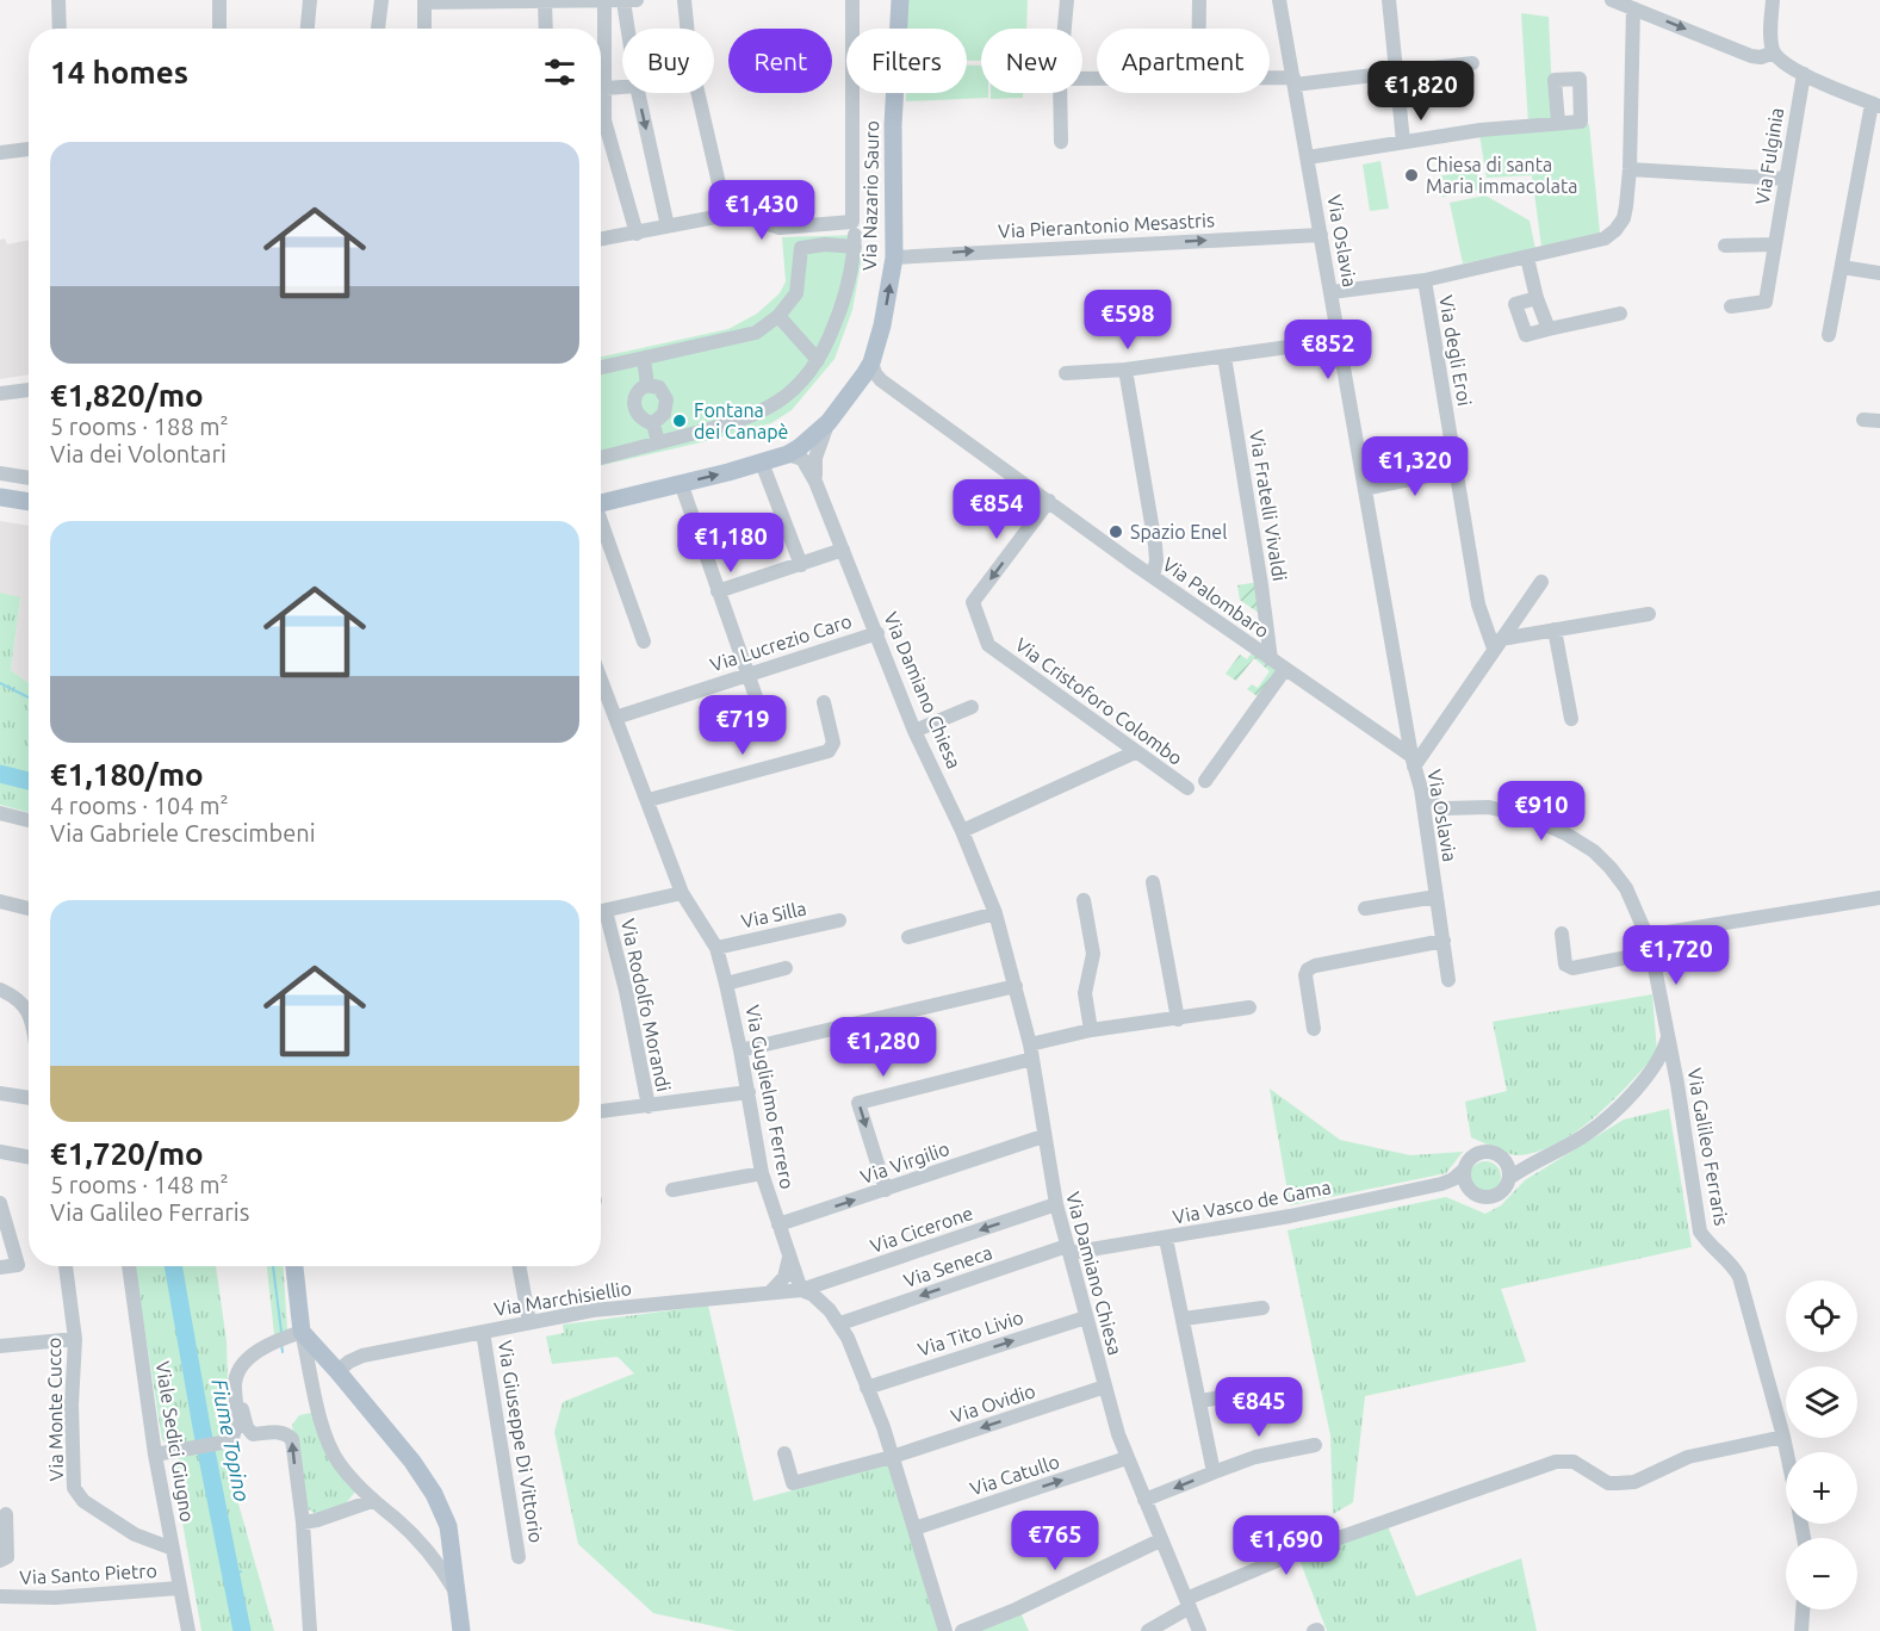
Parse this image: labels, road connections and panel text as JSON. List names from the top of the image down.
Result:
{
  "streets": {
    "main road": ["Via Nazario Sauro"],
    "street": [
      "Via Fulginia",
      "Via Pierantonio Mesastris",
      "Via Oslavia",
      "Via degli Eroi",
      "Via Fratelli Vivaldi",
      "Via Palombaro",
      "Via Lucrezio Caro",
      "Via Damiano Chiesa",
      "Via Cristoforo Colombo",
      "Via Silla",
      "Via Rodolfo Morandi",
      "Via Guglielmo Ferrero",
      "Via Galileo Ferraris",
      "Via Virgilio",
      "Via Vasco de Gama",
      "Via Cicerone",
      "Via Seneca",
      "Via Marchisiellio",
      "Via Tito Livio",
      "Via Ovidio",
      "Via Monte Cucco",
      "Viale Sedici Giugno",
      "Via Giuseppe Di Vittorio",
      "Via Catullo",
      "Via Santo Pietro"
    ]
  },
  "crossings": [
    ["Via Nazario Sauro", "Via Pierantonio Mesastris"],
    ["Via Nazario Sauro", "Via Palombaro"],
    ["Via Nazario Sauro", "Via Damiano Chiesa"],
    ["Via Pierantonio Mesastris", "Via Oslavia"],
    ["Via Oslavia", "Via degli Eroi"],
    ["Via Oslavia", "Via Palombaro"],
    ["Via Fratelli Vivaldi", "Via Palombaro"],
    ["Via Palombaro", "Via Cristoforo Colombo"],
    ["Via Lucrezio Caro", "Via Damiano Chiesa"],
    ["Via Lucrezio Caro", "Via Guglielmo Ferrero"],
    ["Via Damiano Chiesa", "Via Virgilio"],
    ["Via Damiano Chiesa", "Via Vasco de Gama"],
    ["Via Damiano Chiesa", "Via Cicerone"],
    ["Via Damiano Chiesa", "Via Seneca"],
    ["Via Damiano Chiesa", "Via Tito Livio"],
    ["Via Damiano Chiesa", "Via Ovidio"],
    ["Via Damiano Chiesa", "Via Catullo"],
    ["Via Silla", "Via Guglielmo Ferrero"],
    ["Via Guglielmo Ferrero", "Via Virgilio"],
    ["Via Guglielmo Ferrero", "Via Cicerone"],
    ["Via Guglielmo Ferrero", "Via Marchisiellio"],
    ["Via Galileo Ferraris", "Via Vasco de Gama"],
    ["Via Vasco de Gama", "Via Seneca"],
    ["Via Cicerone", "Via Marchisiellio"],
    ["Via Marchisiellio", "Via Giuseppe Di Vittorio"],
    ["Via Monte Cucco", "Viale Sedici Giugno"],
    ["Viale Sedici Giugno", "Via Santo Pietro"]
  ],
  "one_way": [
    "Via Virgilio",
    "Via Cicerone",
    "Via Seneca",
    "Via Tito Livio",
    "Via Ovidio"
  ],
  "water": ["Fiume Topino"],
  "places": ["Chiesa di santa Maria immacolata", "Fontana dei Canapè", "Spazio Enel"],
  "page": {
    "chip": [
      "Buy",
      "Rent",
      "Filters",
      "New",
      "Apartment"
    ],
    "heading": "14 homes",
    "price": [
      "€1,820",
      "€1,430",
      "€598",
      "€852",
      "€1,320",
      "€854",
      "€1,180",
      "€719",
      "€910",
      "€1,720",
      "€1,280",
      "€845",
      "€765",
      "€1,690"
    ],
    "list": [
      {
        "name": "€1,820/mo",
        "note": "5 rooms · 188 m² · Via dei Volontari"
      },
      {
        "name": "€1,180/mo",
        "note": "4 rooms · 104 m² · Via Gabriele Crescimbeni"
      },
      {
        "name": "€1,720/mo",
        "note": "5 rooms · 148 m² · Via Galileo Ferraris"
      }
    ],
    "map_buttons": ["+", "−"]
  }
}
